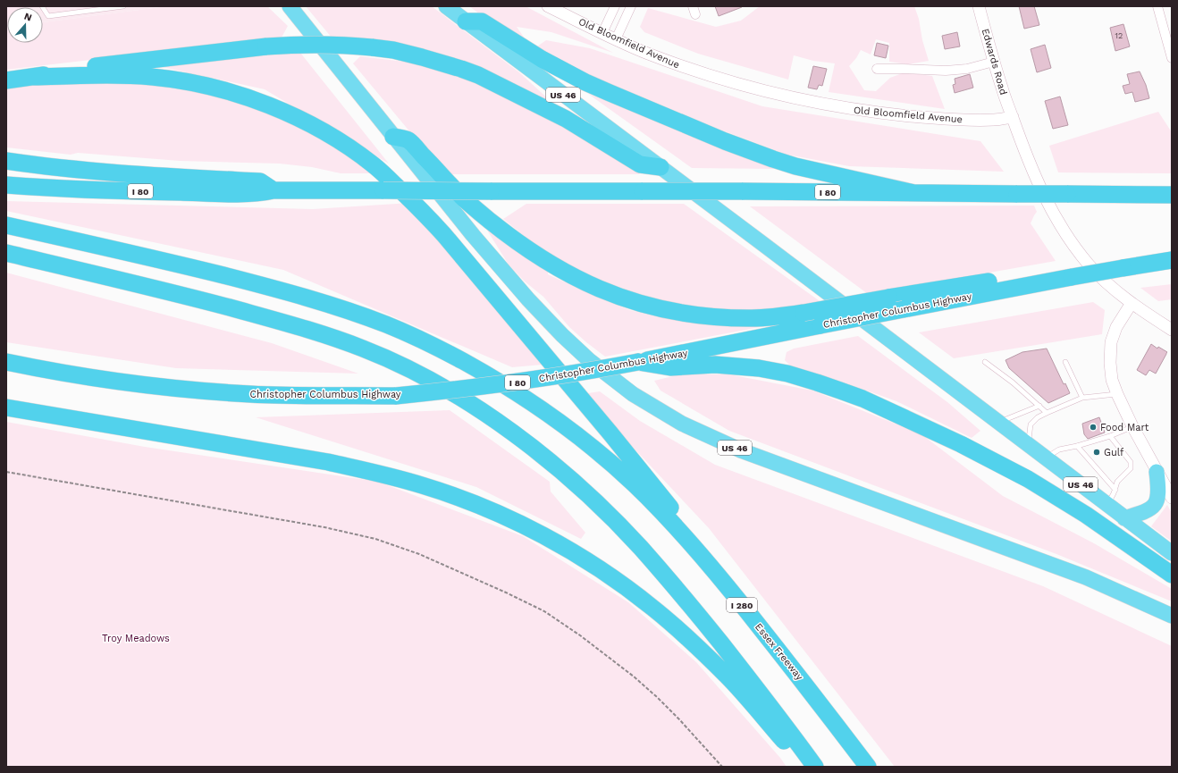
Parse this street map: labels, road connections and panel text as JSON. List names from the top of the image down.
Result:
{
  "streets": {
    "highway": [
      "US 46",
      "I 80",
      "Christopher Columbus Highway",
      "I 280",
      "Essex Freeway"
    ],
    "street": ["Old Bloomfield Avenue", "Edwards Road"]
  },
  "crossings": [
    ["Old Bloomfield Avenue", "Edwards Road"]
  ],
  "parks": ["Troy Meadows"],
  "places": ["Food Mart", "Gulf"],
  "house_numbers": ["12"],
  "north": "top"
}
